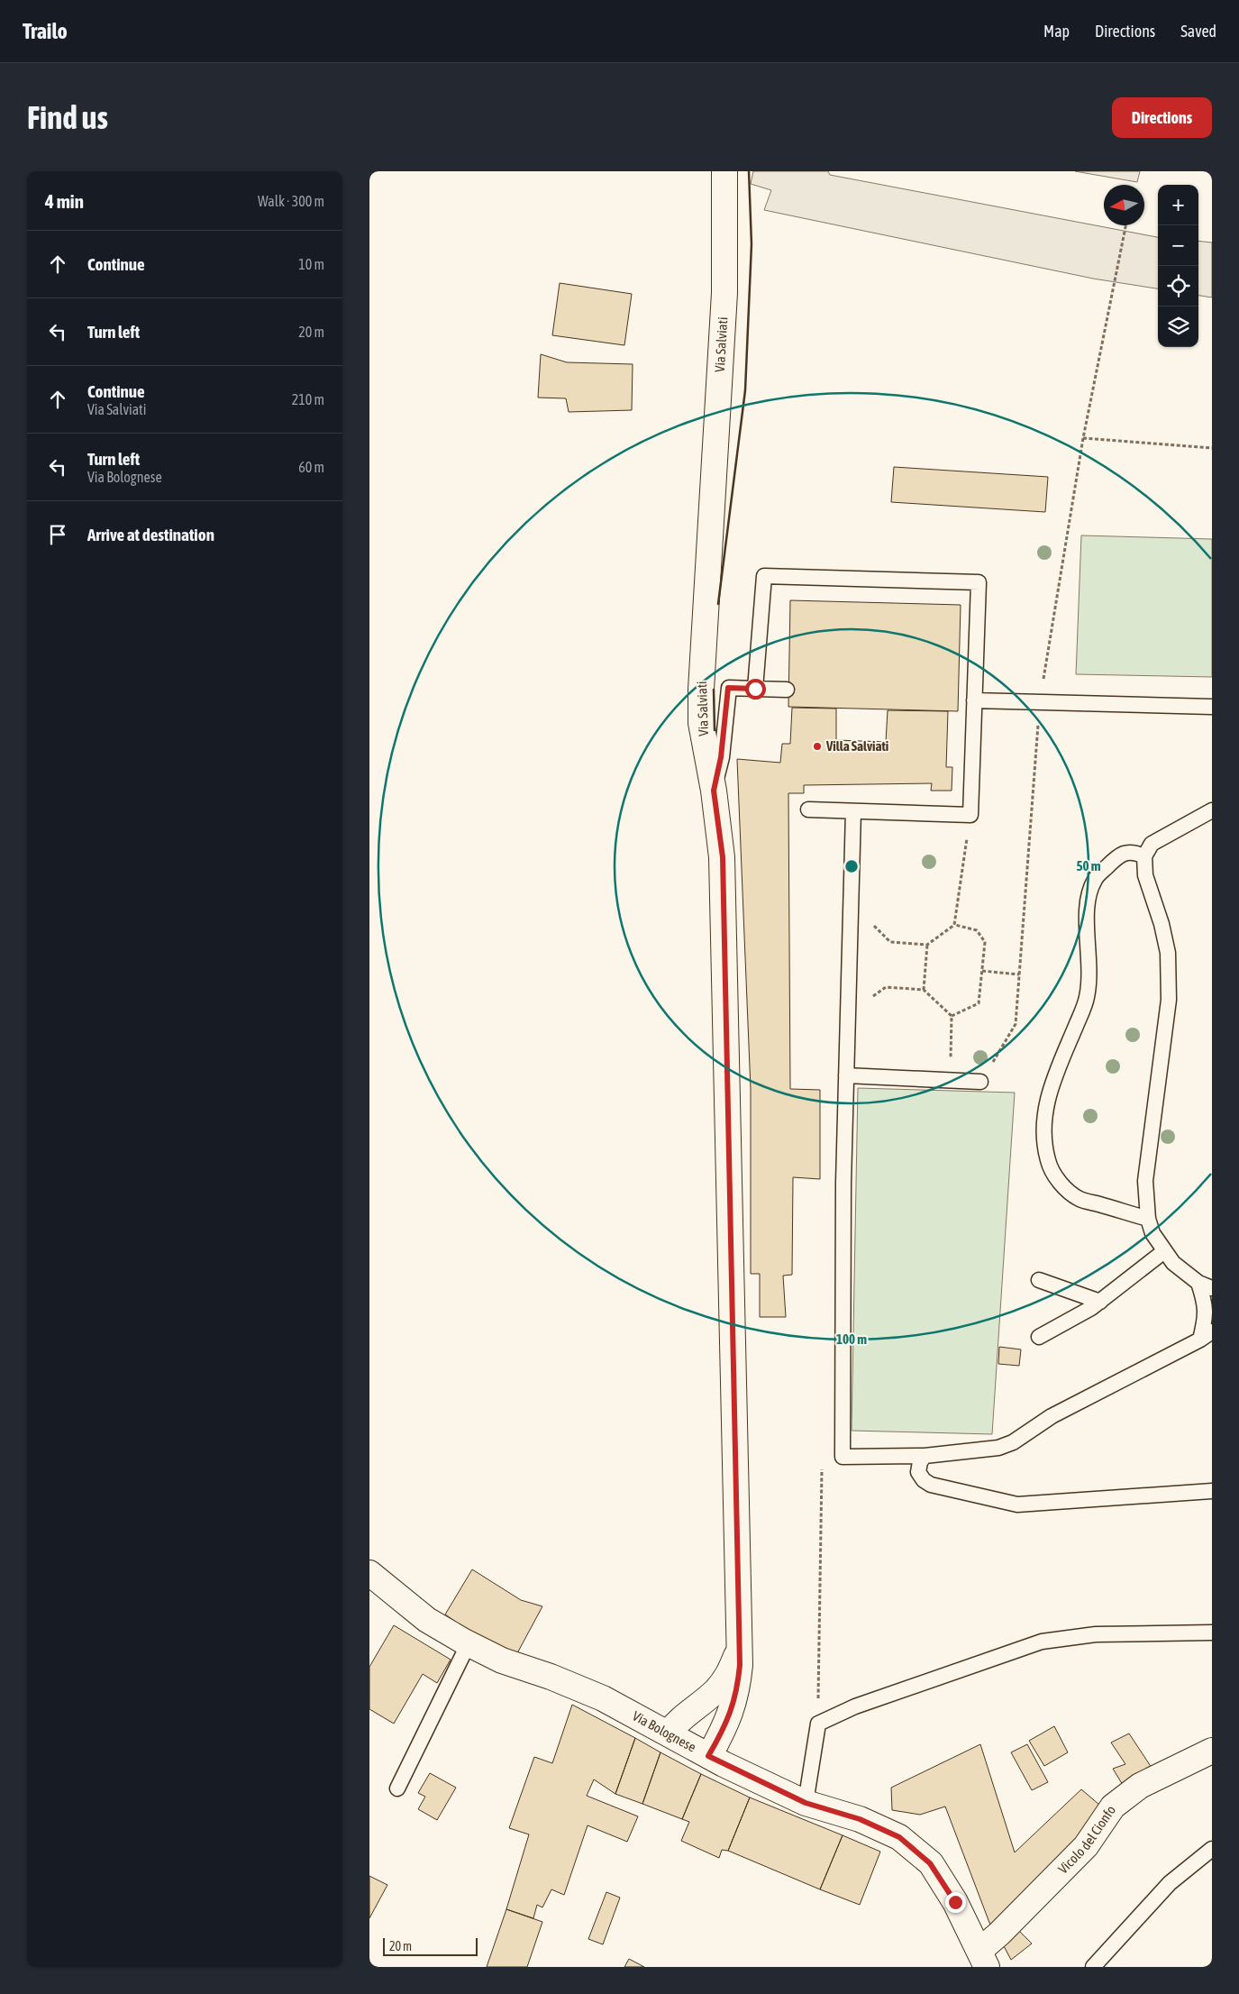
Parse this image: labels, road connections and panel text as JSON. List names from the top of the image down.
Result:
{
  "streets": {
    "main road": ["Via Salviati", "Via Bolognese", "Vicolo del Cionfo"]
  },
  "crossings": [
    ["Via Salviati", "Via Bolognese"],
    ["Via Bolognese", "Vicolo del Cionfo"]
  ],
  "places": ["Villa Salviati"],
  "scale_bar": "20 m",
  "north": "left",
  "page": {
    "header": "Trailo",
    "nav": ["Map", "Directions", "Saved"],
    "buttons": "Directions",
    "title": "Find us",
    "heading": ["4 min", "Walk · 300 m"],
    "map_buttons": ["+", "−"],
    "list": [
      ["Continue", "10 m"],
      ["Turn left", "20 m"],
      ["Continue", "Via Salviati", "210 m"],
      ["Turn left", "Via Bolognese", "60 m"],
      "Arrive at destination"
    ],
    "scale": "20 m"
  },
  "rings": ["50 m", "100 m"]
}
